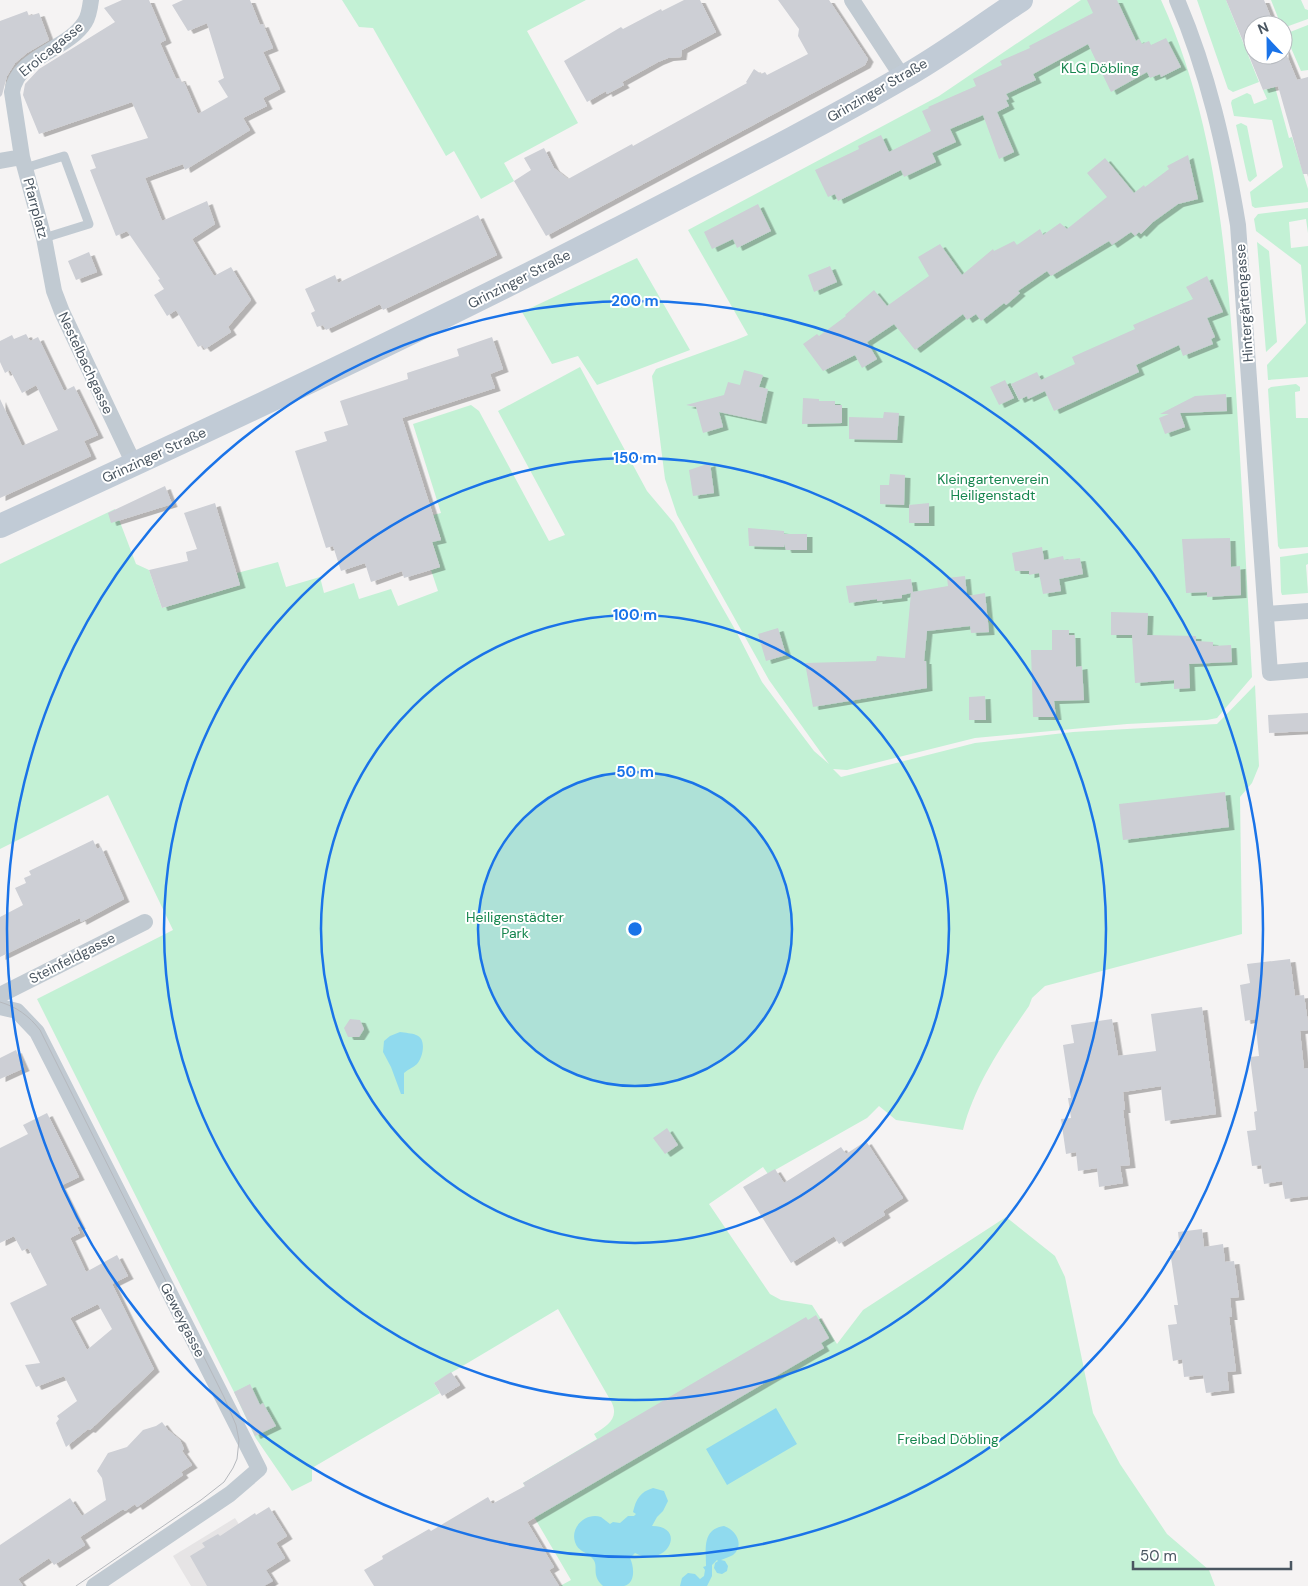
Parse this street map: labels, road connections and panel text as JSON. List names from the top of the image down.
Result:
{
  "streets": {
    "street": [
      "Eroicagasse",
      "Grinzinger Straße",
      "Pfarrplatz",
      "Hintergärtengasse",
      "Nestelbachgasse",
      "Steinfeldgasse",
      "Geweygasse"
    ]
  },
  "crossings": [
    ["Eroicagasse", "Pfarrplatz"],
    ["Grinzinger Straße", "Nestelbachgasse"],
    ["Pfarrplatz", "Nestelbachgasse"]
  ],
  "parks": [
    "KLG Döbling",
    "Kleingartenverein Heiligenstadt",
    "Heiligenstädter Park",
    "Freibad Döbling"
  ],
  "scale_bar": "50 m",
  "north": "top",
  "rings": [
    "200 m",
    "150 m",
    "100 m",
    "50 m"
  ]
}
